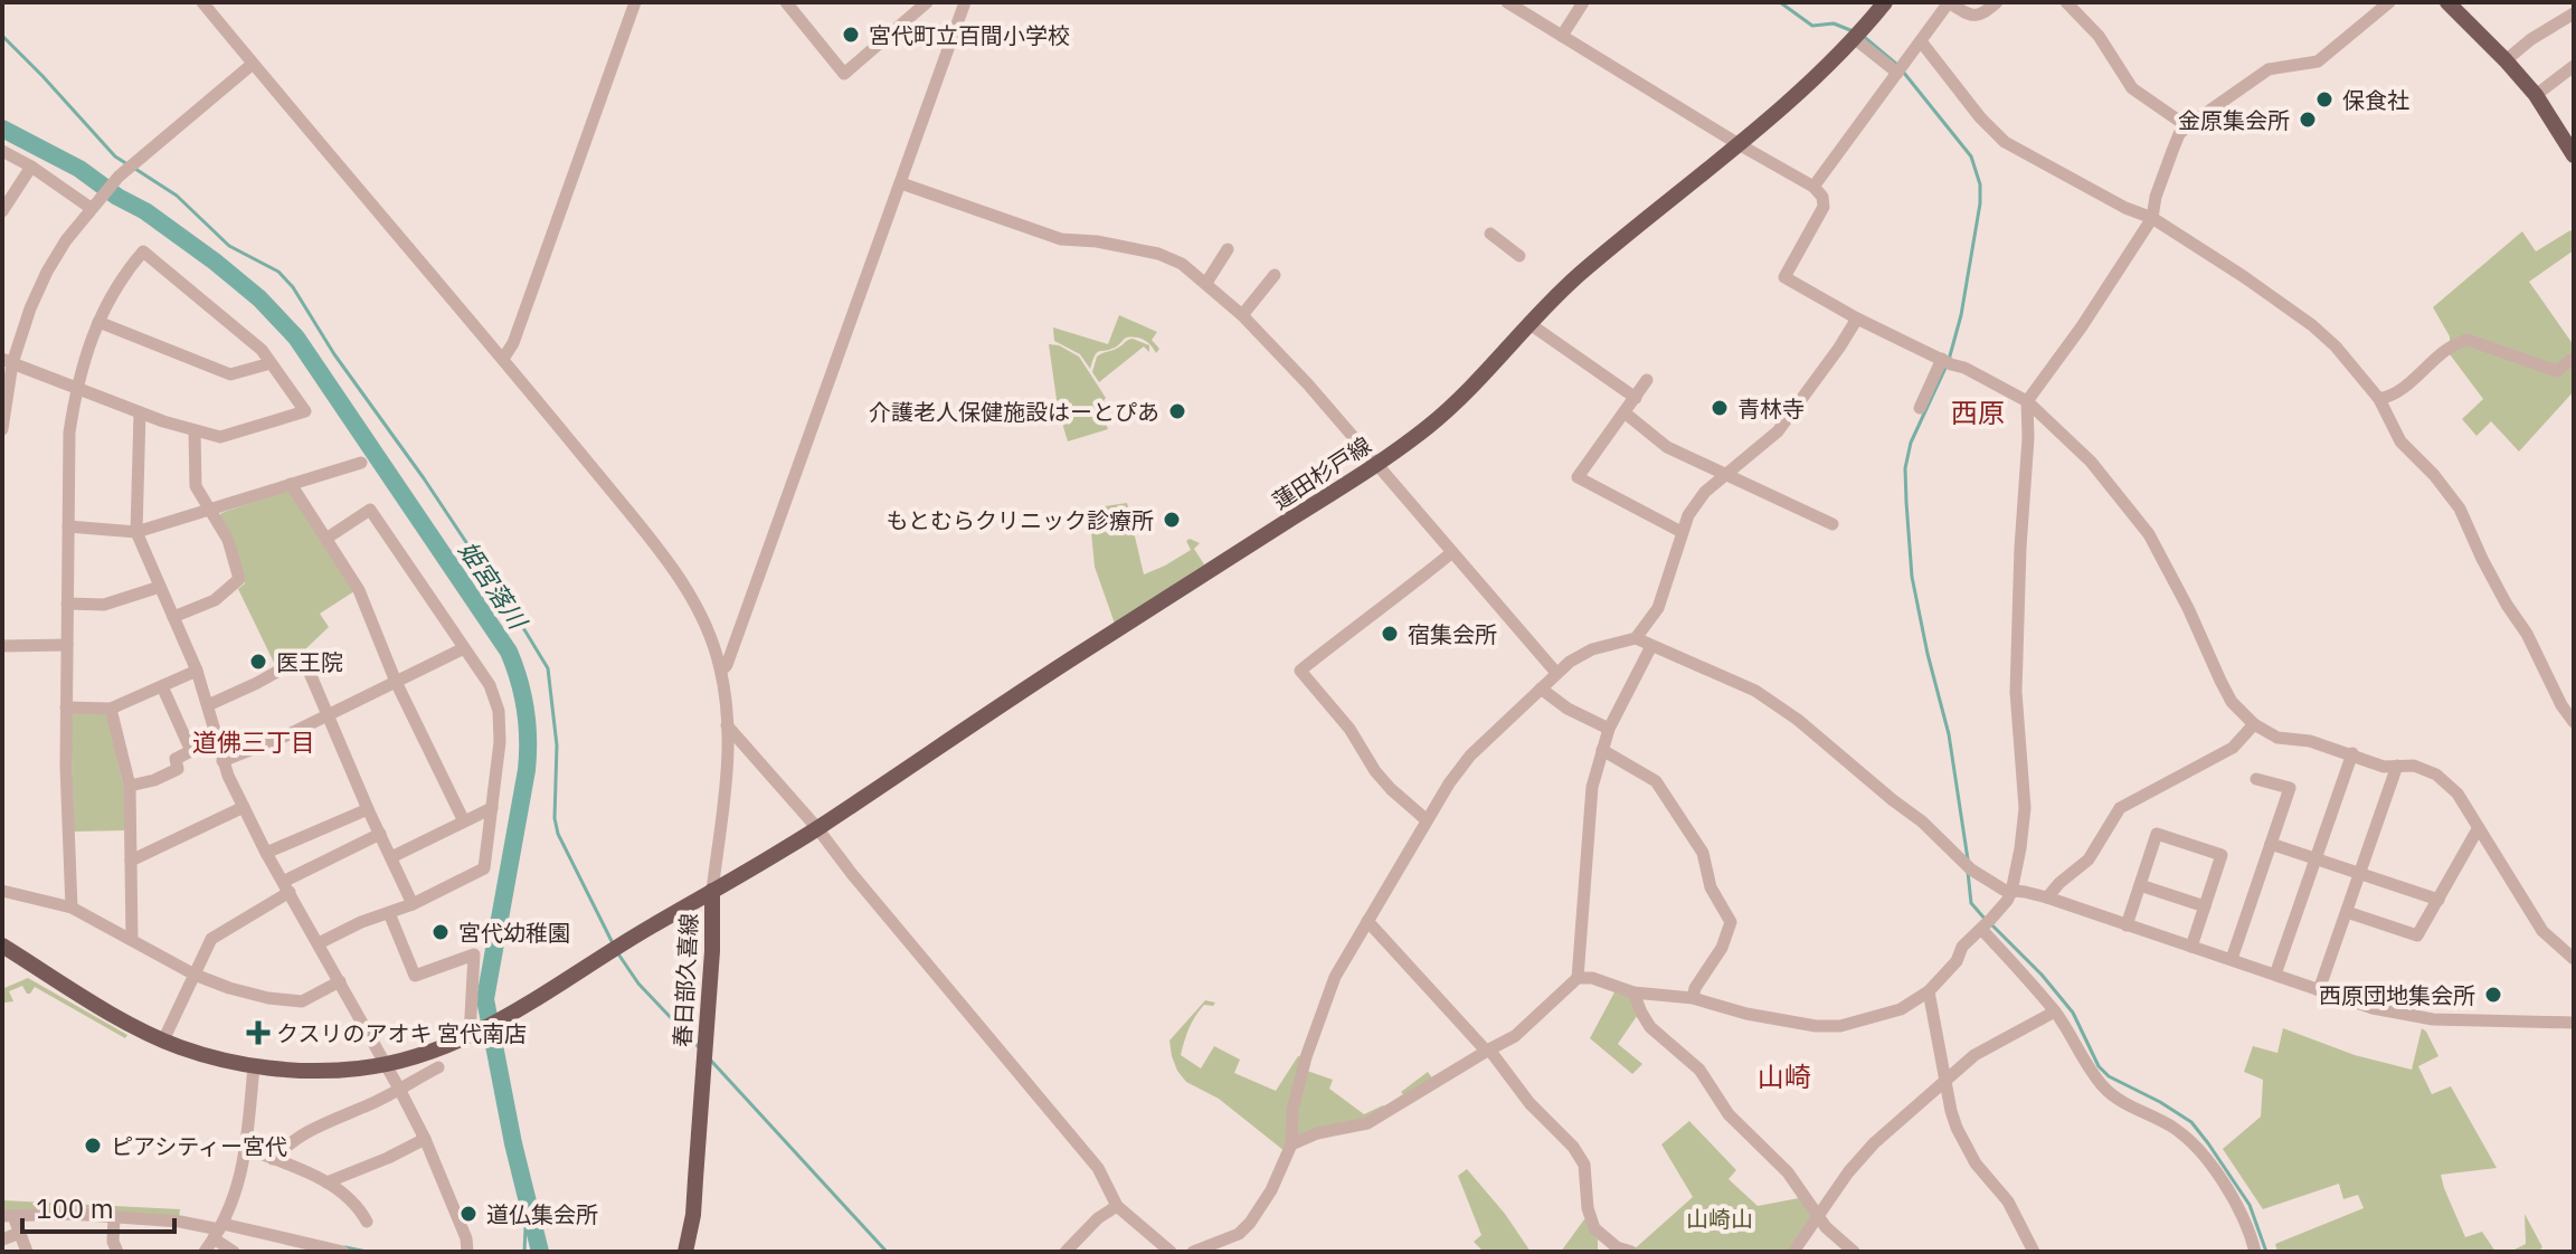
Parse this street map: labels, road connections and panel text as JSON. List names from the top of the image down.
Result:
{
  "streets": {
    "main road": ["蓮田杉戸線", "春日部久喜線"]
  },
  "crossings": [
    ["蓮田杉戸線", "春日部久喜線"]
  ],
  "districts": ["西原", "道佛三丁目", "山崎"],
  "water": ["姫宮落川"],
  "parks": ["山崎山"],
  "places": {
    "other": [
      "宮代町立百間小学校",
      "保食社",
      "金原集会所",
      "青林寺",
      "介護老人保健施設はーとぴあ",
      "もとむらクリニック診療所",
      "宿集会所",
      "医王院",
      "宮代幼稚園",
      "西原団地集会所",
      "ピアシティー宮代",
      "道仏集会所"
    ],
    "health": ["クスリのアオキ 宮代南店"]
  },
  "scale_bar": "100 m"
}
